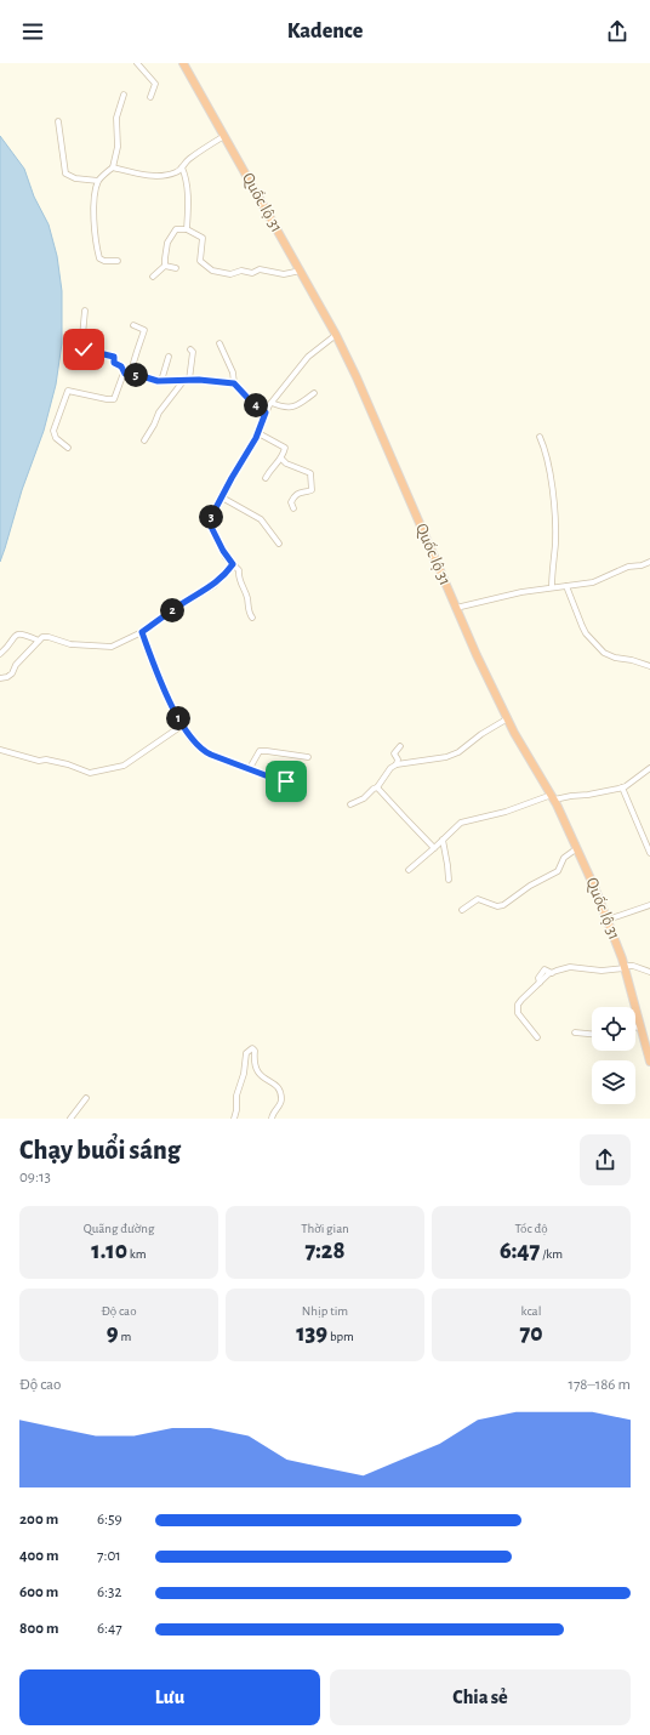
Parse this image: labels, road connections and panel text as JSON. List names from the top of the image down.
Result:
{
  "streets": {
    "highway": ["Quốc lộ 31"]
  },
  "page": {
    "header": "Kadence",
    "pins": [
      "5",
      "4",
      "3",
      "2",
      "1"
    ],
    "heading": ["Chạy buổi sáng", "09:13"],
    "stats": [
      ["Quãng đường", "1.10 km"],
      ["Thời gian", "7:28"],
      ["Tốc độ", "6:47 /km"],
      ["Độ cao", "9 m"],
      ["Nhịp tim", "139 bpm"],
      ["kcal", "70"]
    ],
    "chart": ["Độ cao", "178–186 m"],
    "list": [
      {
        "name": "200 m",
        "note": "6:59"
      },
      {
        "name": "400 m",
        "note": "7:01"
      },
      {
        "name": "600 m",
        "note": "6:32"
      },
      {
        "name": "800 m",
        "note": "6:47"
      }
    ],
    "buttons": ["Lưu", "Chia sẻ"]
  }
}
